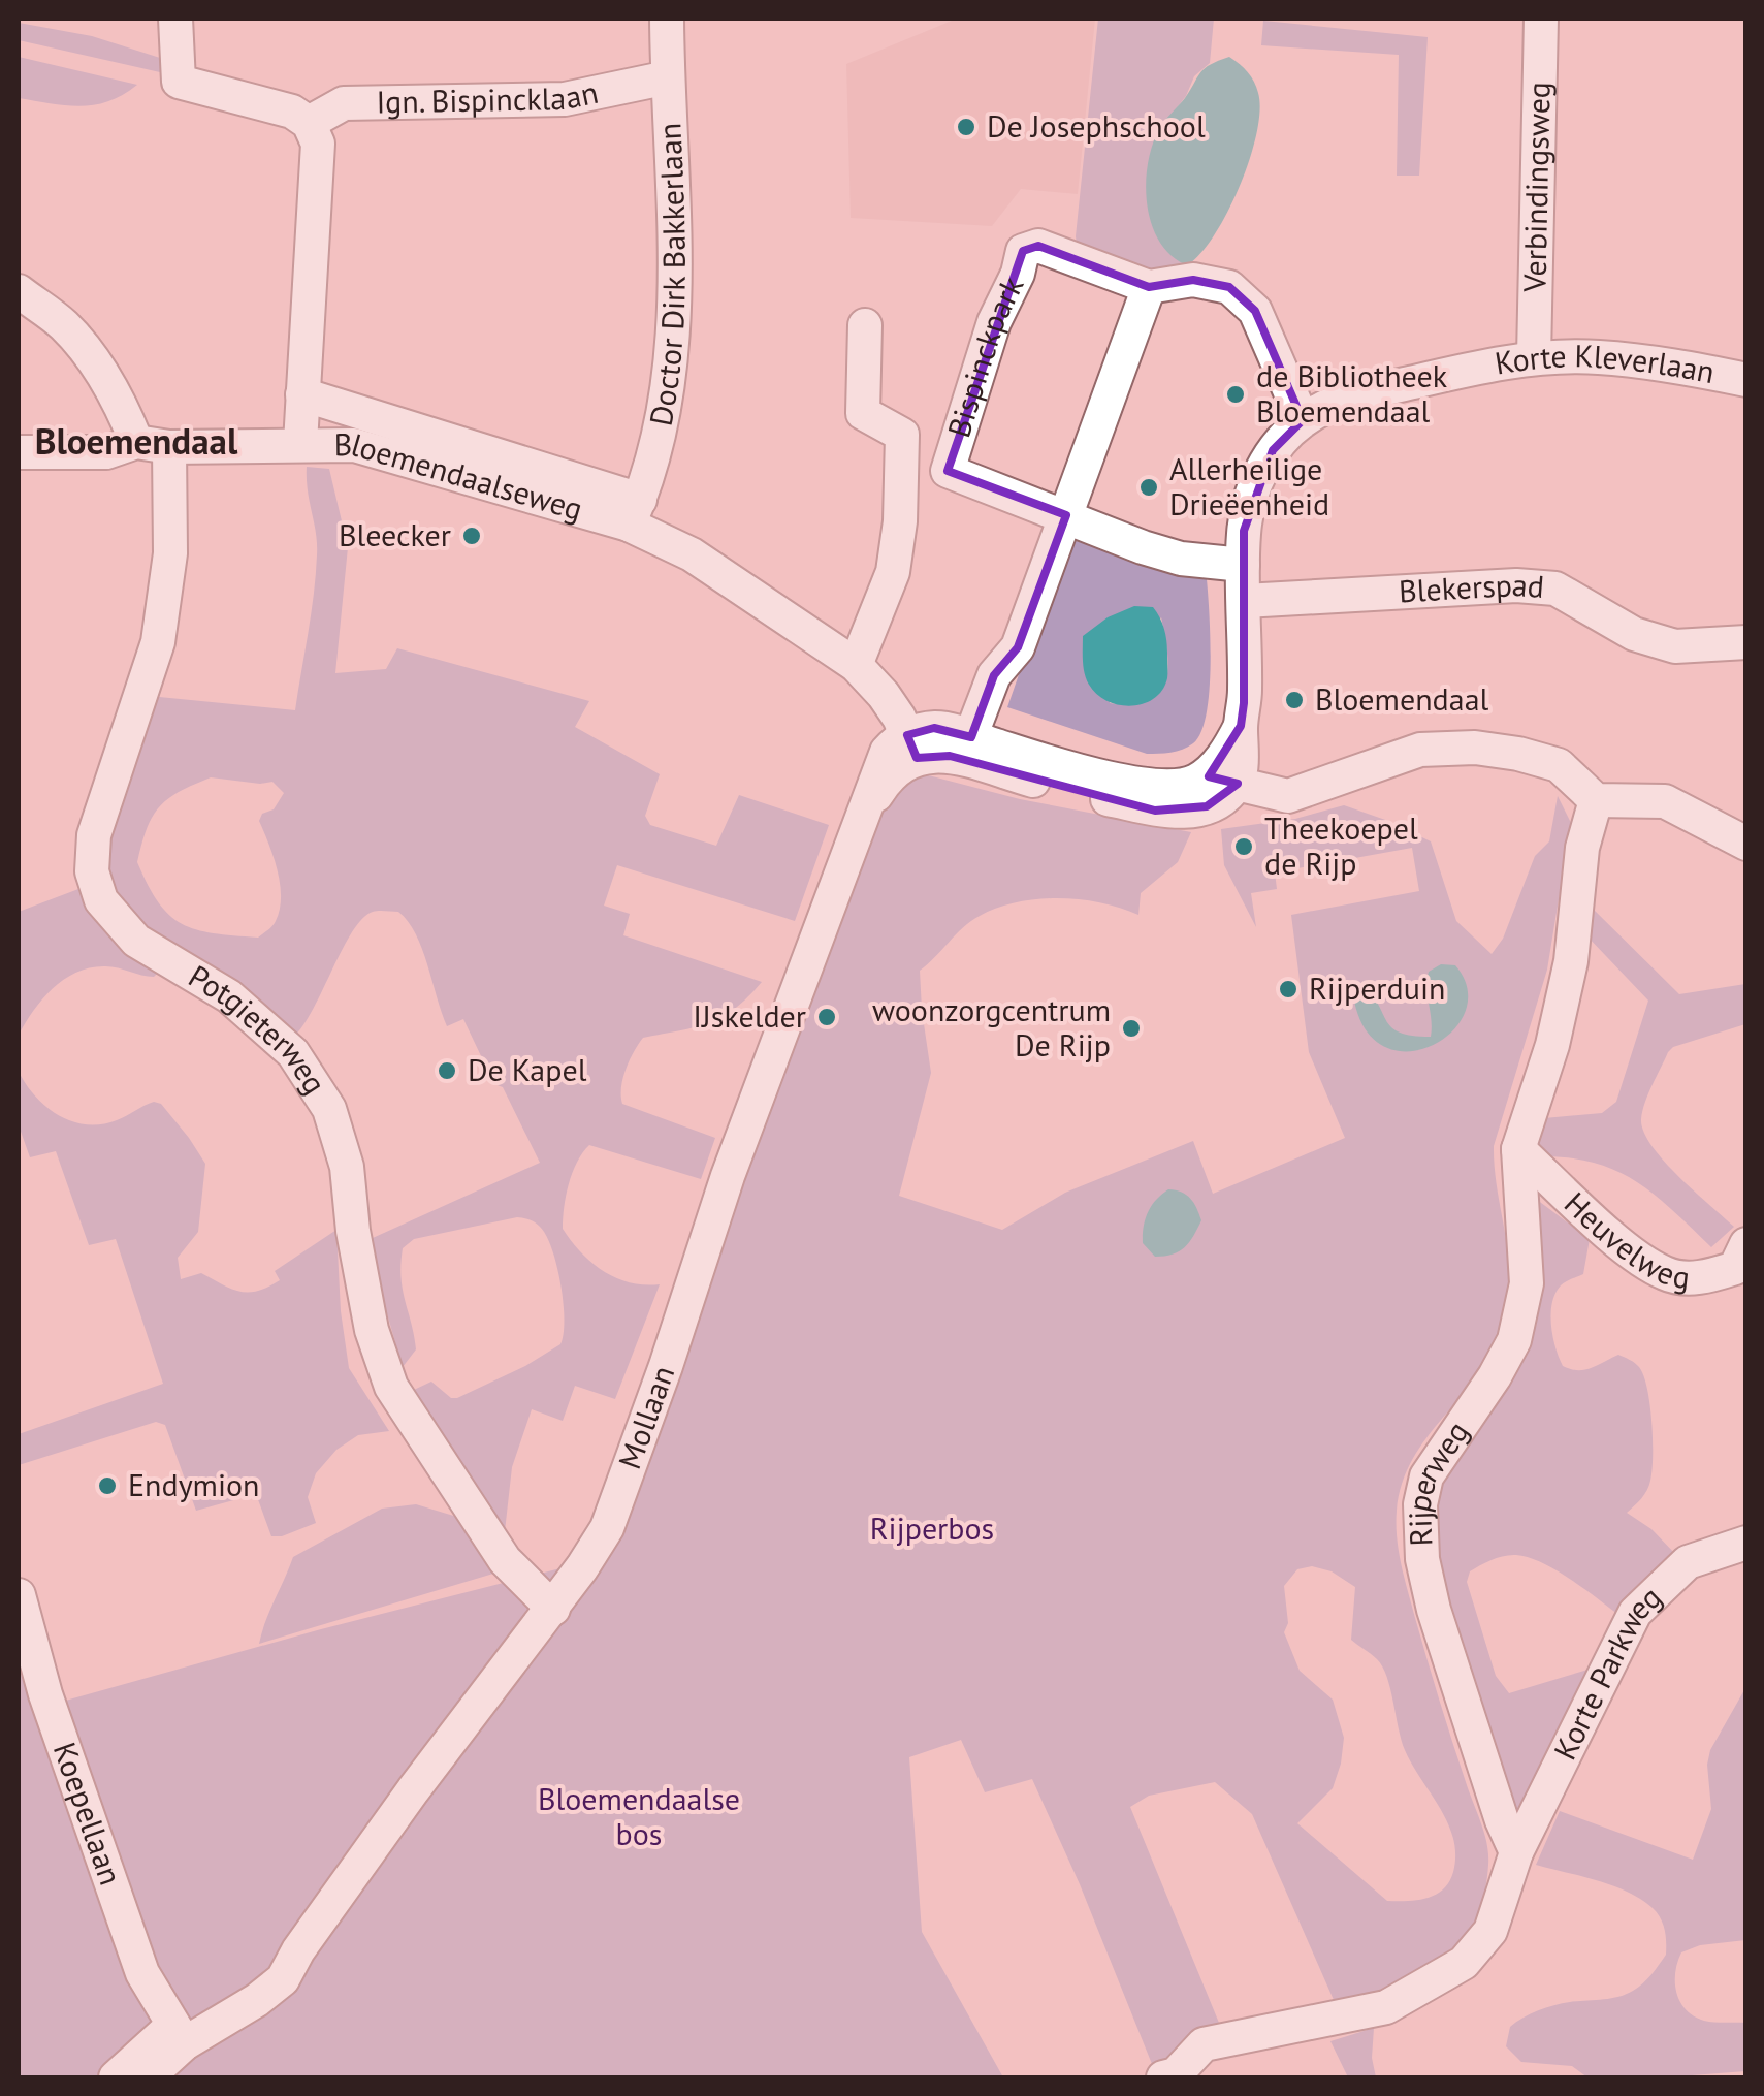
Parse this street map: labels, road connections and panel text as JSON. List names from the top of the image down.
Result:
{
  "streets": {
    "street": [
      "Ign. Bispincklaan",
      "Verbindingsweg",
      "Doctor Dirk Bakkerlaan",
      "Bispinckpark",
      "Korte Kleverlaan",
      "Bloemendaalseweg",
      "Blekerspad",
      "Potgieterweg",
      "Heuvelweg",
      "Mollaan",
      "Rijperweg",
      "Korte Parkweg",
      "Koepellaan"
    ]
  },
  "crossings": [
    ["Ign. Bispincklaan", "Doctor Dirk Bakkerlaan"],
    ["Verbindingsweg", "Korte Kleverlaan"],
    ["Doctor Dirk Bakkerlaan", "Bloemendaalseweg"],
    ["Bispinckpark", "Korte Kleverlaan"],
    ["Korte Kleverlaan", "Blekerspad"],
    ["Bloemendaalseweg", "Potgieterweg"],
    ["Bloemendaalseweg", "Mollaan"],
    ["Potgieterweg", "Mollaan"],
    ["Heuvelweg", "Rijperweg"],
    ["Mollaan", "Koepellaan"],
    ["Rijperweg", "Korte Parkweg"]
  ],
  "districts": ["Bloemendaal"],
  "parks": ["Rijperbos", "Bloemendaalse bos"],
  "places": [
    "De Josephschool",
    "de Bibliotheek Bloemendaal",
    "Allerheilige Drieëenheid",
    "Bleecker",
    "Bloemendaal",
    "Theekoepel de Rijp",
    "Rijperduin",
    "IJskelder",
    "woonzorgcentrum De Rijp",
    "De Kapel",
    "Endymion"
  ]
}
